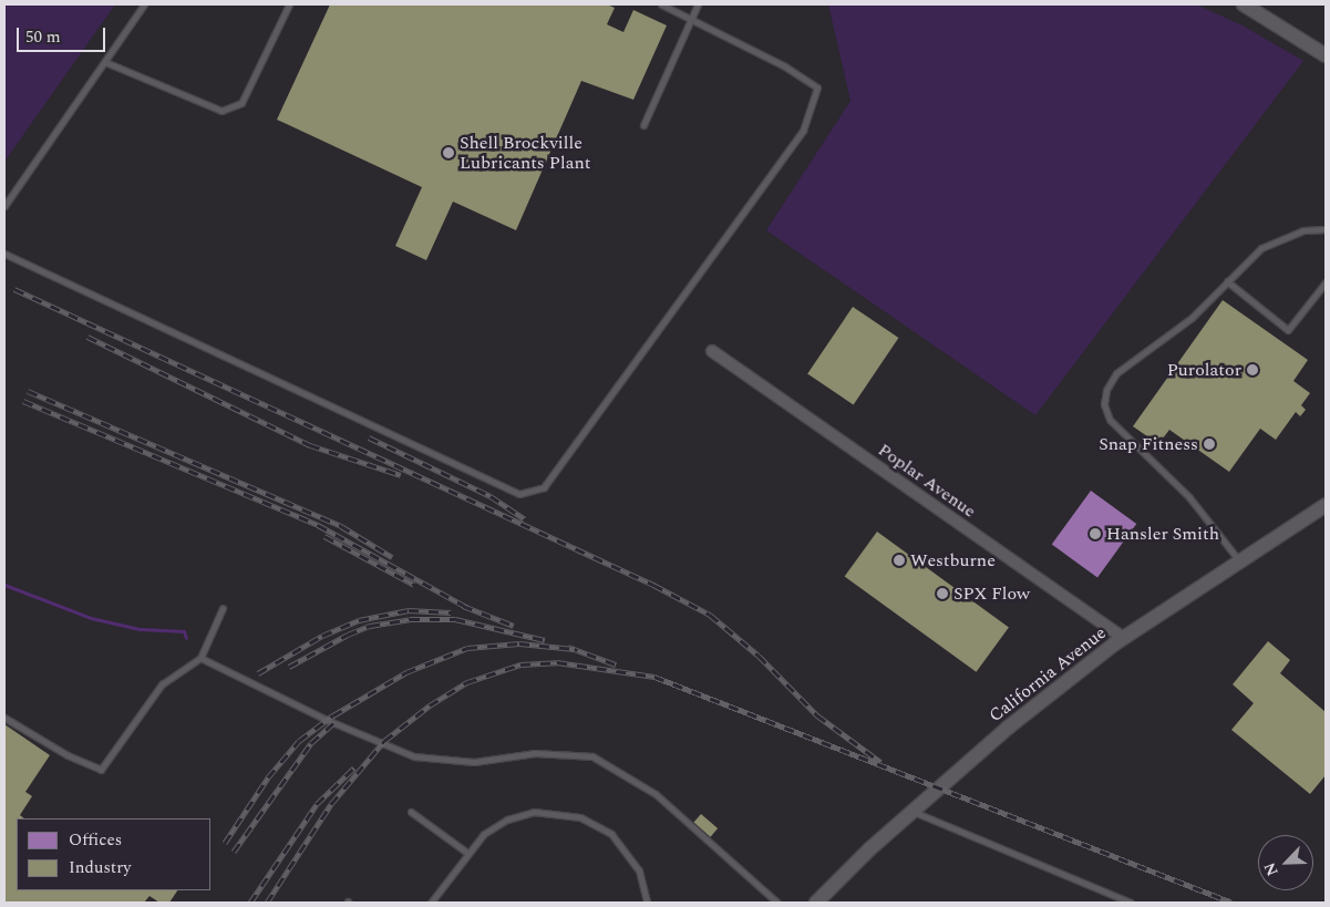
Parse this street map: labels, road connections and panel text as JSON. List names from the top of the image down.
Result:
{
  "streets": {
    "street": ["Poplar Avenue", "California Avenue"]
  },
  "crossings": [
    ["Poplar Avenue", "California Avenue"]
  ],
  "places": [
    "Shell Brockville Lubricants Plant",
    "Purolator",
    "Snap Fitness",
    "Hansler Smith",
    "Westburne",
    "SPX Flow"
  ],
  "legend": ["Offices", "Industry"],
  "scale_bar": "50 m",
  "north": "bottom left"
}
